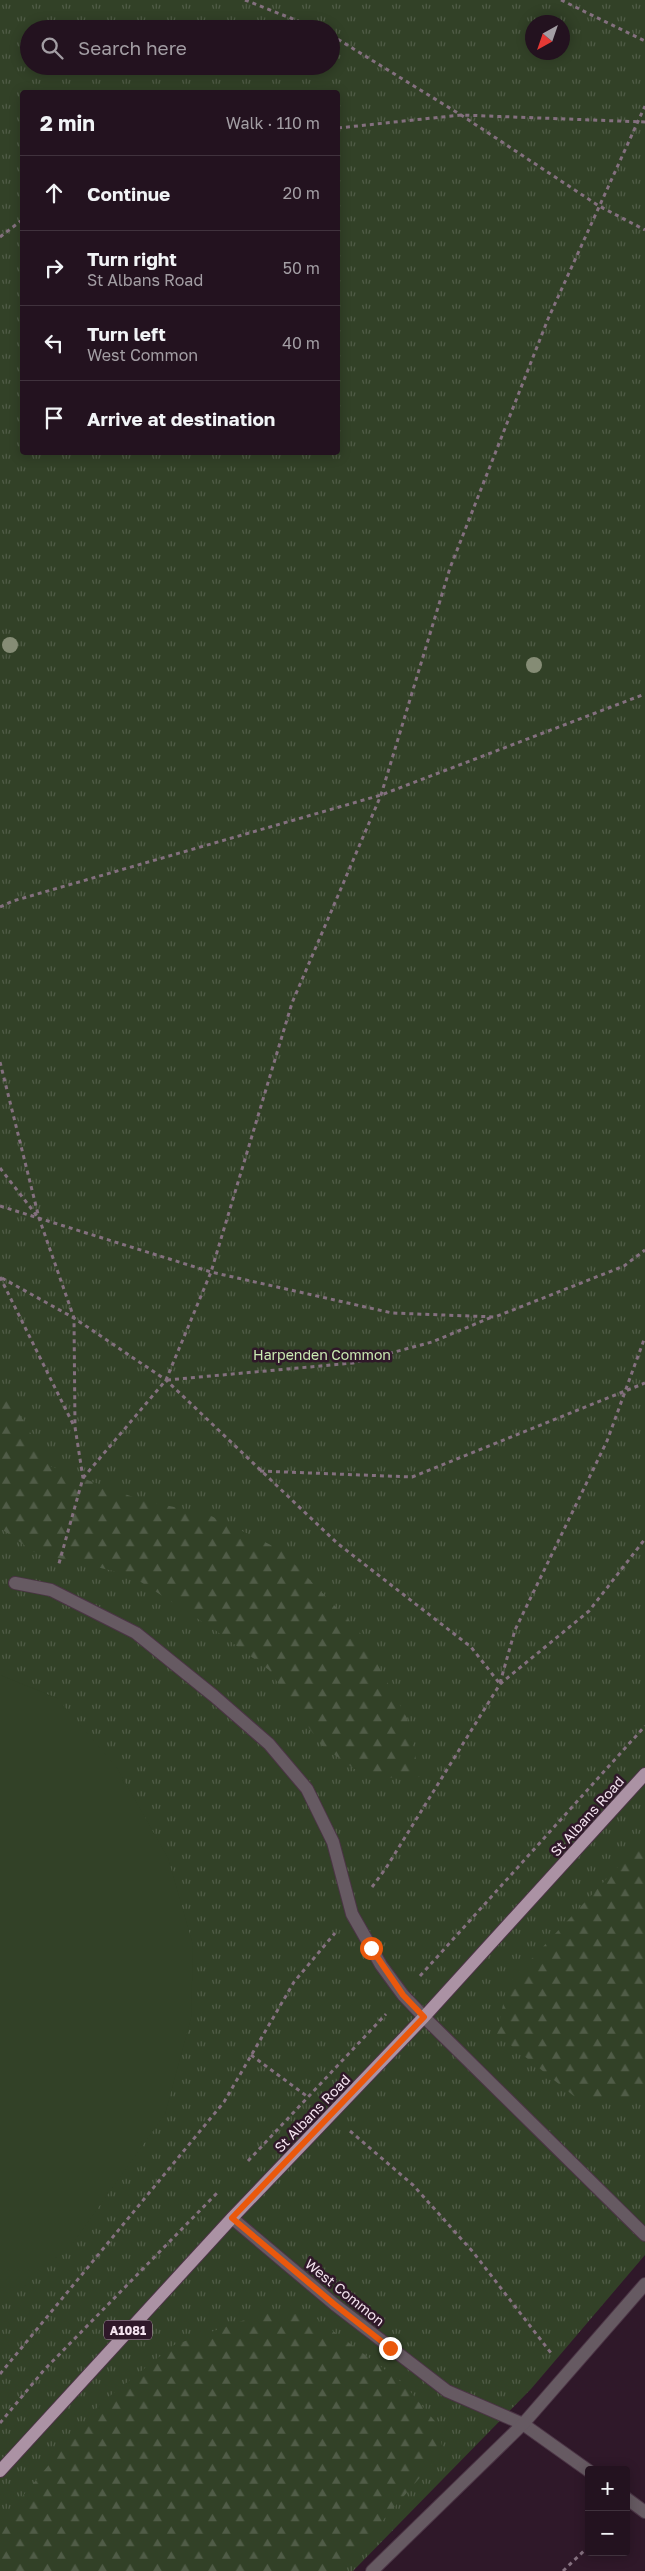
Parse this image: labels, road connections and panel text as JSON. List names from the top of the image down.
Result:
{
  "streets": {
    "main road": ["St Albans Road", "A1081"],
    "street": ["West Common"]
  },
  "crossings": [
    ["St Albans Road", "West Common"]
  ],
  "parks": ["Harpenden Common"],
  "north": "bottom left",
  "page": {
    "search": "Search here",
    "heading": ["2 min", "Walk · 110 m"],
    "list": [
      ["Continue", "20 m"],
      ["Turn right", "St Albans Road", "50 m"],
      ["Turn left", "West Common", "40 m"],
      "Arrive at destination"
    ],
    "map_buttons": ["+", "−"]
  }
}
